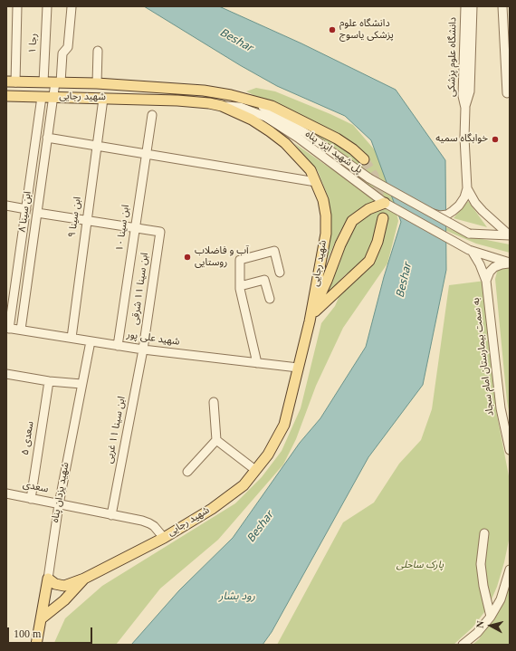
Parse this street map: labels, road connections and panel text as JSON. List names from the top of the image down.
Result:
{
  "streets": {
    "main road": ["شهید رجایی", "پل شهید ایزد پناه", "شهید یزدان پناه"],
    "street": [
      "رجا ۱",
      "دانشگاه علوم پزشکی",
      "ابن سینا ۸",
      "ابن سینا ۹",
      "ابن سینا ۱۰",
      "ابن سینا ۱۱ شرقی",
      "شهید علی پور",
      "به سمت بیمارستان امام سجاد",
      "ابن سینا ۱۱ غربی",
      "سعدی ۵",
      "سعدی"
    ]
  },
  "crossings": [
    ["رجا ۱", "شهید رجایی"],
    ["شهید رجایی", "پل شهید ایزد پناه"],
    ["شهید رجایی", "ابن سینا ۸"],
    ["شهید رجایی", "ابن سینا ۹"],
    ["شهید رجایی", "شهید علی پور"],
    ["شهید رجایی", "سعدی"],
    ["پل شهید ایزد پناه", "به سمت بیمارستان امام سجاد"],
    ["ابن سینا ۸", "شهید علی پور"],
    ["ابن سینا ۹", "شهید علی پور"],
    ["ابن سینا ۱۰", "ابن سینا ۱۱ شرقی"],
    ["ابن سینا ۱۰", "شهید علی پور"],
    ["ابن سینا ۱۱ شرقی", "شهید علی پور"],
    ["ابن سینا ۱۱ شرقی", "ابن سینا ۱۱ غربی"],
    ["شهید علی پور", "ابن سینا ۱۱ غربی"],
    ["شهید علی پور", "شهید یزدان پناه"],
    ["ابن سینا ۱۱ غربی", "سعدی"],
    ["سعدی ۵", "سعدی"],
    ["سعدی", "شهید یزدان پناه"]
  ],
  "water": ["Beshar", "رود بشار"],
  "parks": ["پارک ساحلی"],
  "places": ["دانشگاه علوم پزشکی یاسوج", "خوابگاه سمیه", "آب و فاضلاب روستایی"],
  "scale_bar": "100 m",
  "north": "left"
}
